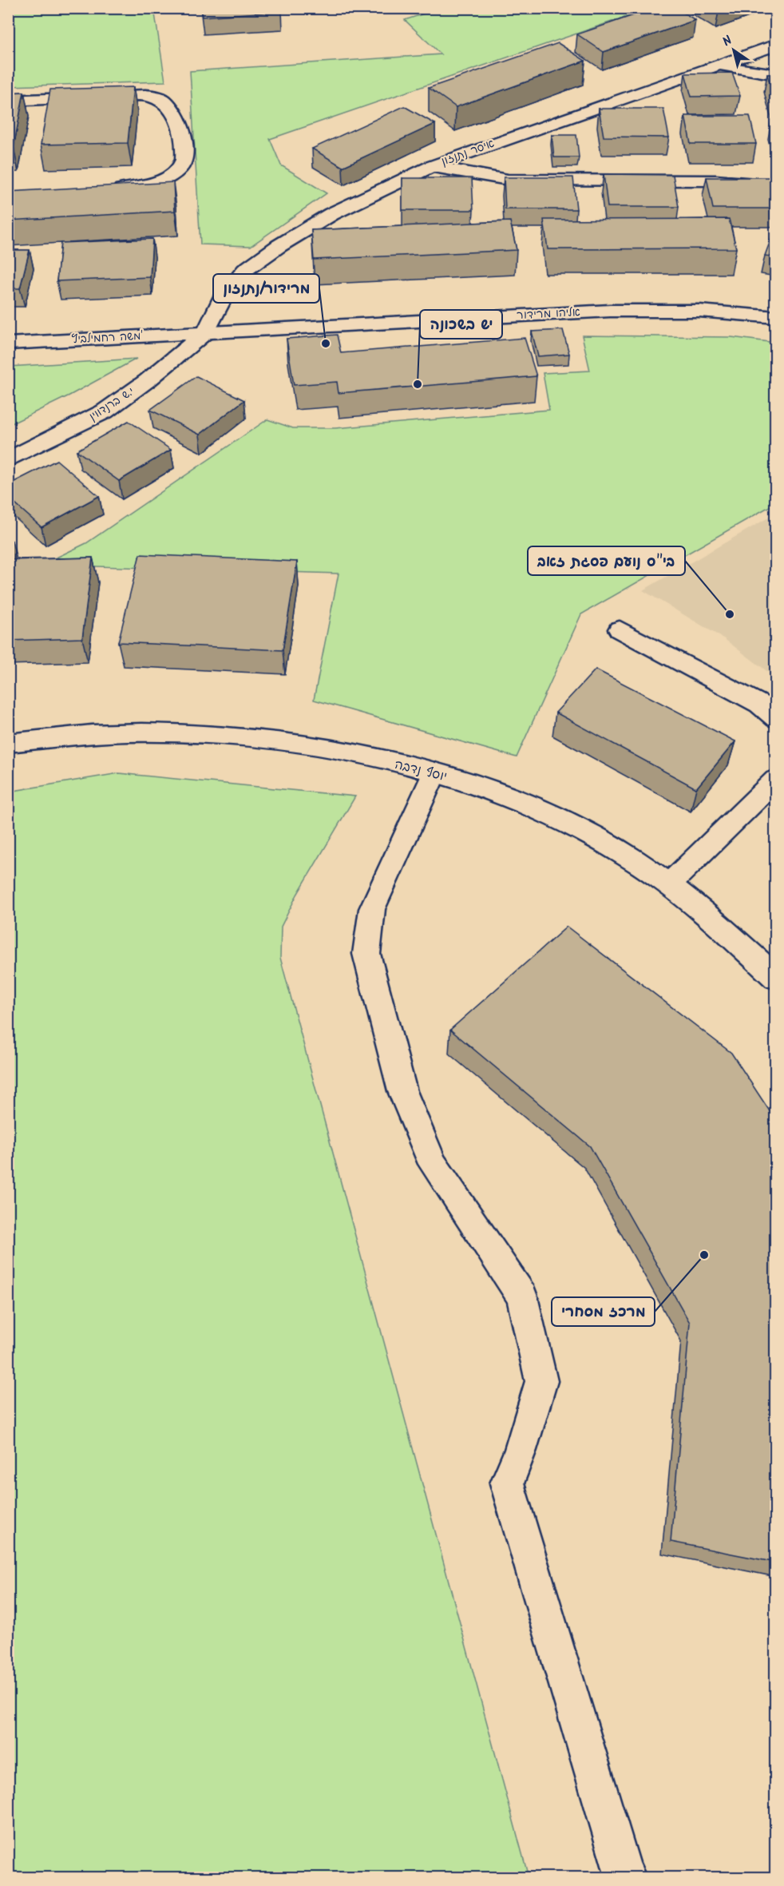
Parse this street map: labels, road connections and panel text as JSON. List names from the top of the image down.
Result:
{
  "streets": {
    "street": [
      "איסר נתנזון",
      "אליהו מרידור",
      "משה רחמילביץ'",
      "י.ש ברנדווין",
      "יוסף נדבה"
    ]
  },
  "crossings": [
    ["איסר נתנזון", "אליהו מרידור"],
    ["איסר נתנזון", "משה רחמילביץ'"],
    ["איסר נתנזון", "י.ש ברנדווין"],
    ["אליהו מרידור", "משה רחמילביץ'"],
    ["אליהו מרידור", "י.ש ברנדווין"],
    ["משה רחמילביץ'", "י.ש ברנדווין"]
  ],
  "places": [
    "מרידור/נתנזון",
    "יש בשכונה",
    "בי\"ס נועם פסגת זאב",
    "מרכז מסחרי"
  ],
  "north": "top left"
}
